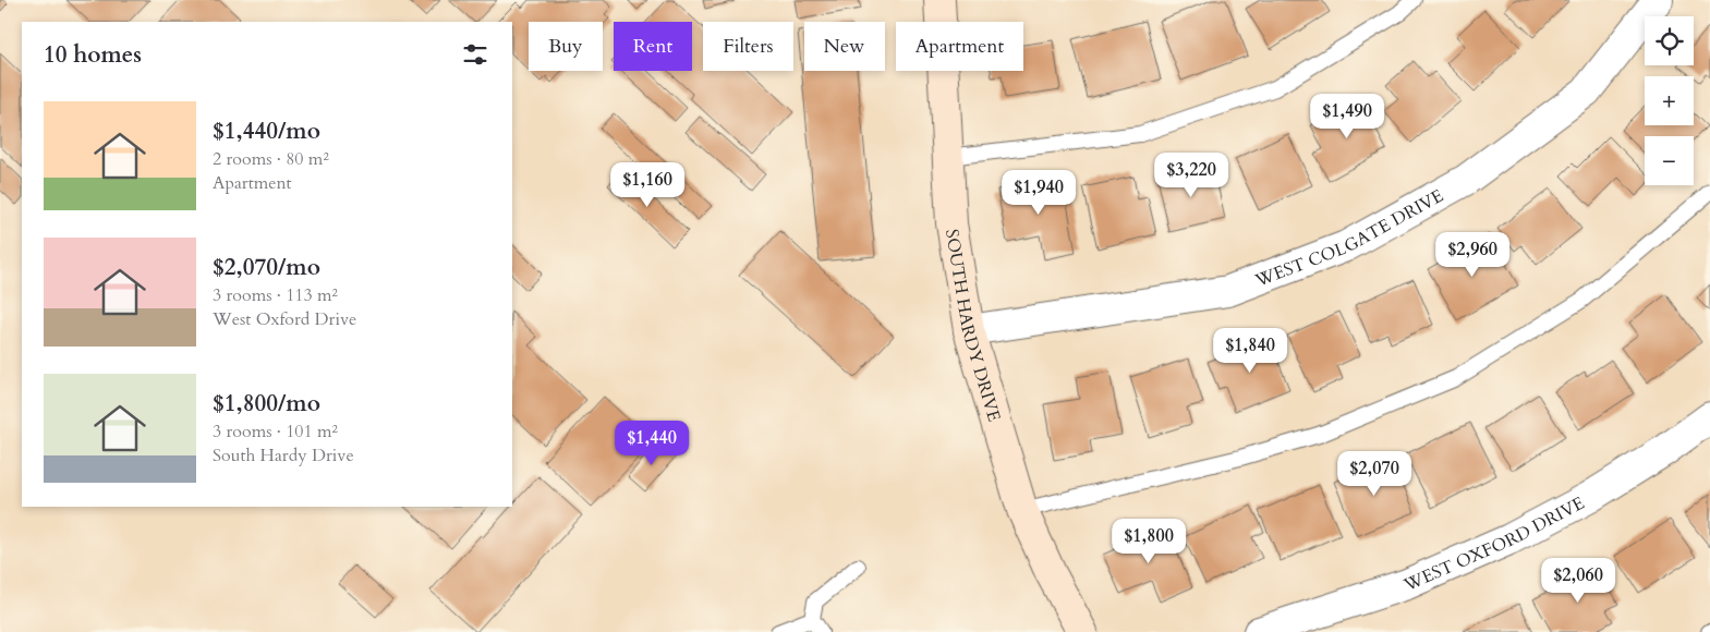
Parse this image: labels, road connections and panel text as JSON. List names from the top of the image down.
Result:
{
  "streets": {
    "street": ["WEST COLGATE DRIVE", "SOUTH HARDY DRIVE", "WEST OXFORD DRIVE"]
  },
  "crossings": [
    ["WEST COLGATE DRIVE", "SOUTH HARDY DRIVE"]
  ],
  "page": {
    "map_buttons": ["+", "−"],
    "chip": [
      "Buy",
      "Rent",
      "Filters",
      "New",
      "Apartment"
    ],
    "heading": "10 homes",
    "list": [
      {
        "name": "$1,440/mo",
        "note": "2 rooms · 80 m² · Apartment"
      },
      {
        "name": "$2,070/mo",
        "note": "3 rooms · 113 m² · West Oxford Drive"
      },
      {
        "name": "$1,800/mo",
        "note": "3 rooms · 101 m² · South Hardy Drive"
      }
    ],
    "price": [
      "$1,490",
      "$3,220",
      "$1,160",
      "$1,940",
      "$2,960",
      "$1,840",
      "$1,440",
      "$2,070",
      "$1,800",
      "$2,060"
    ]
  }
}
